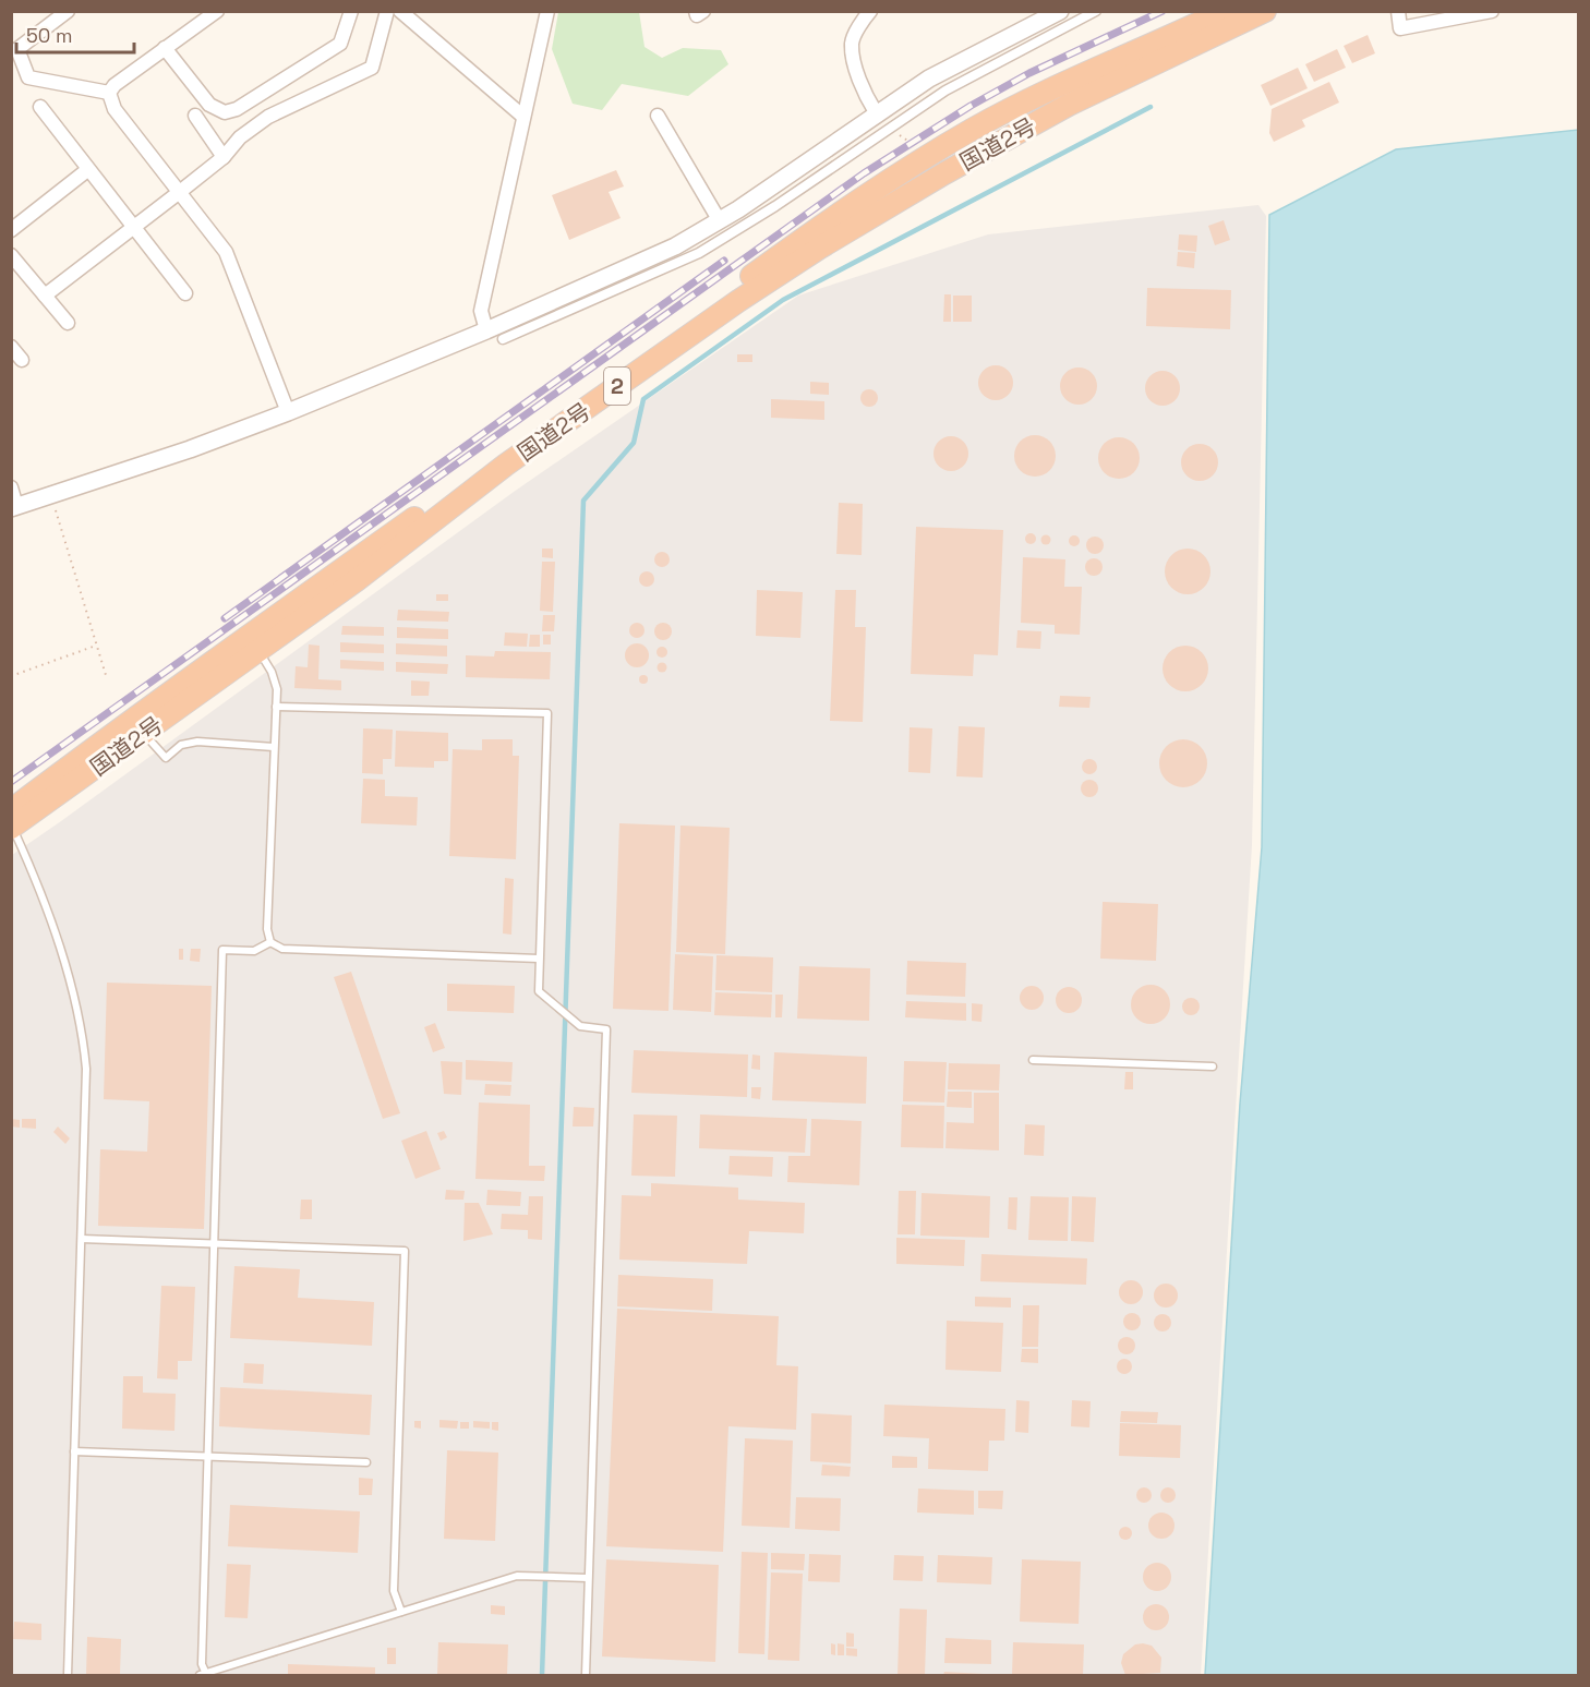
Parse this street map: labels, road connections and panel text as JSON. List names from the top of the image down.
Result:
{
  "streets": {
    "highway": ["国道2号", "2"]
  },
  "scale_bar": "50 m"
}
